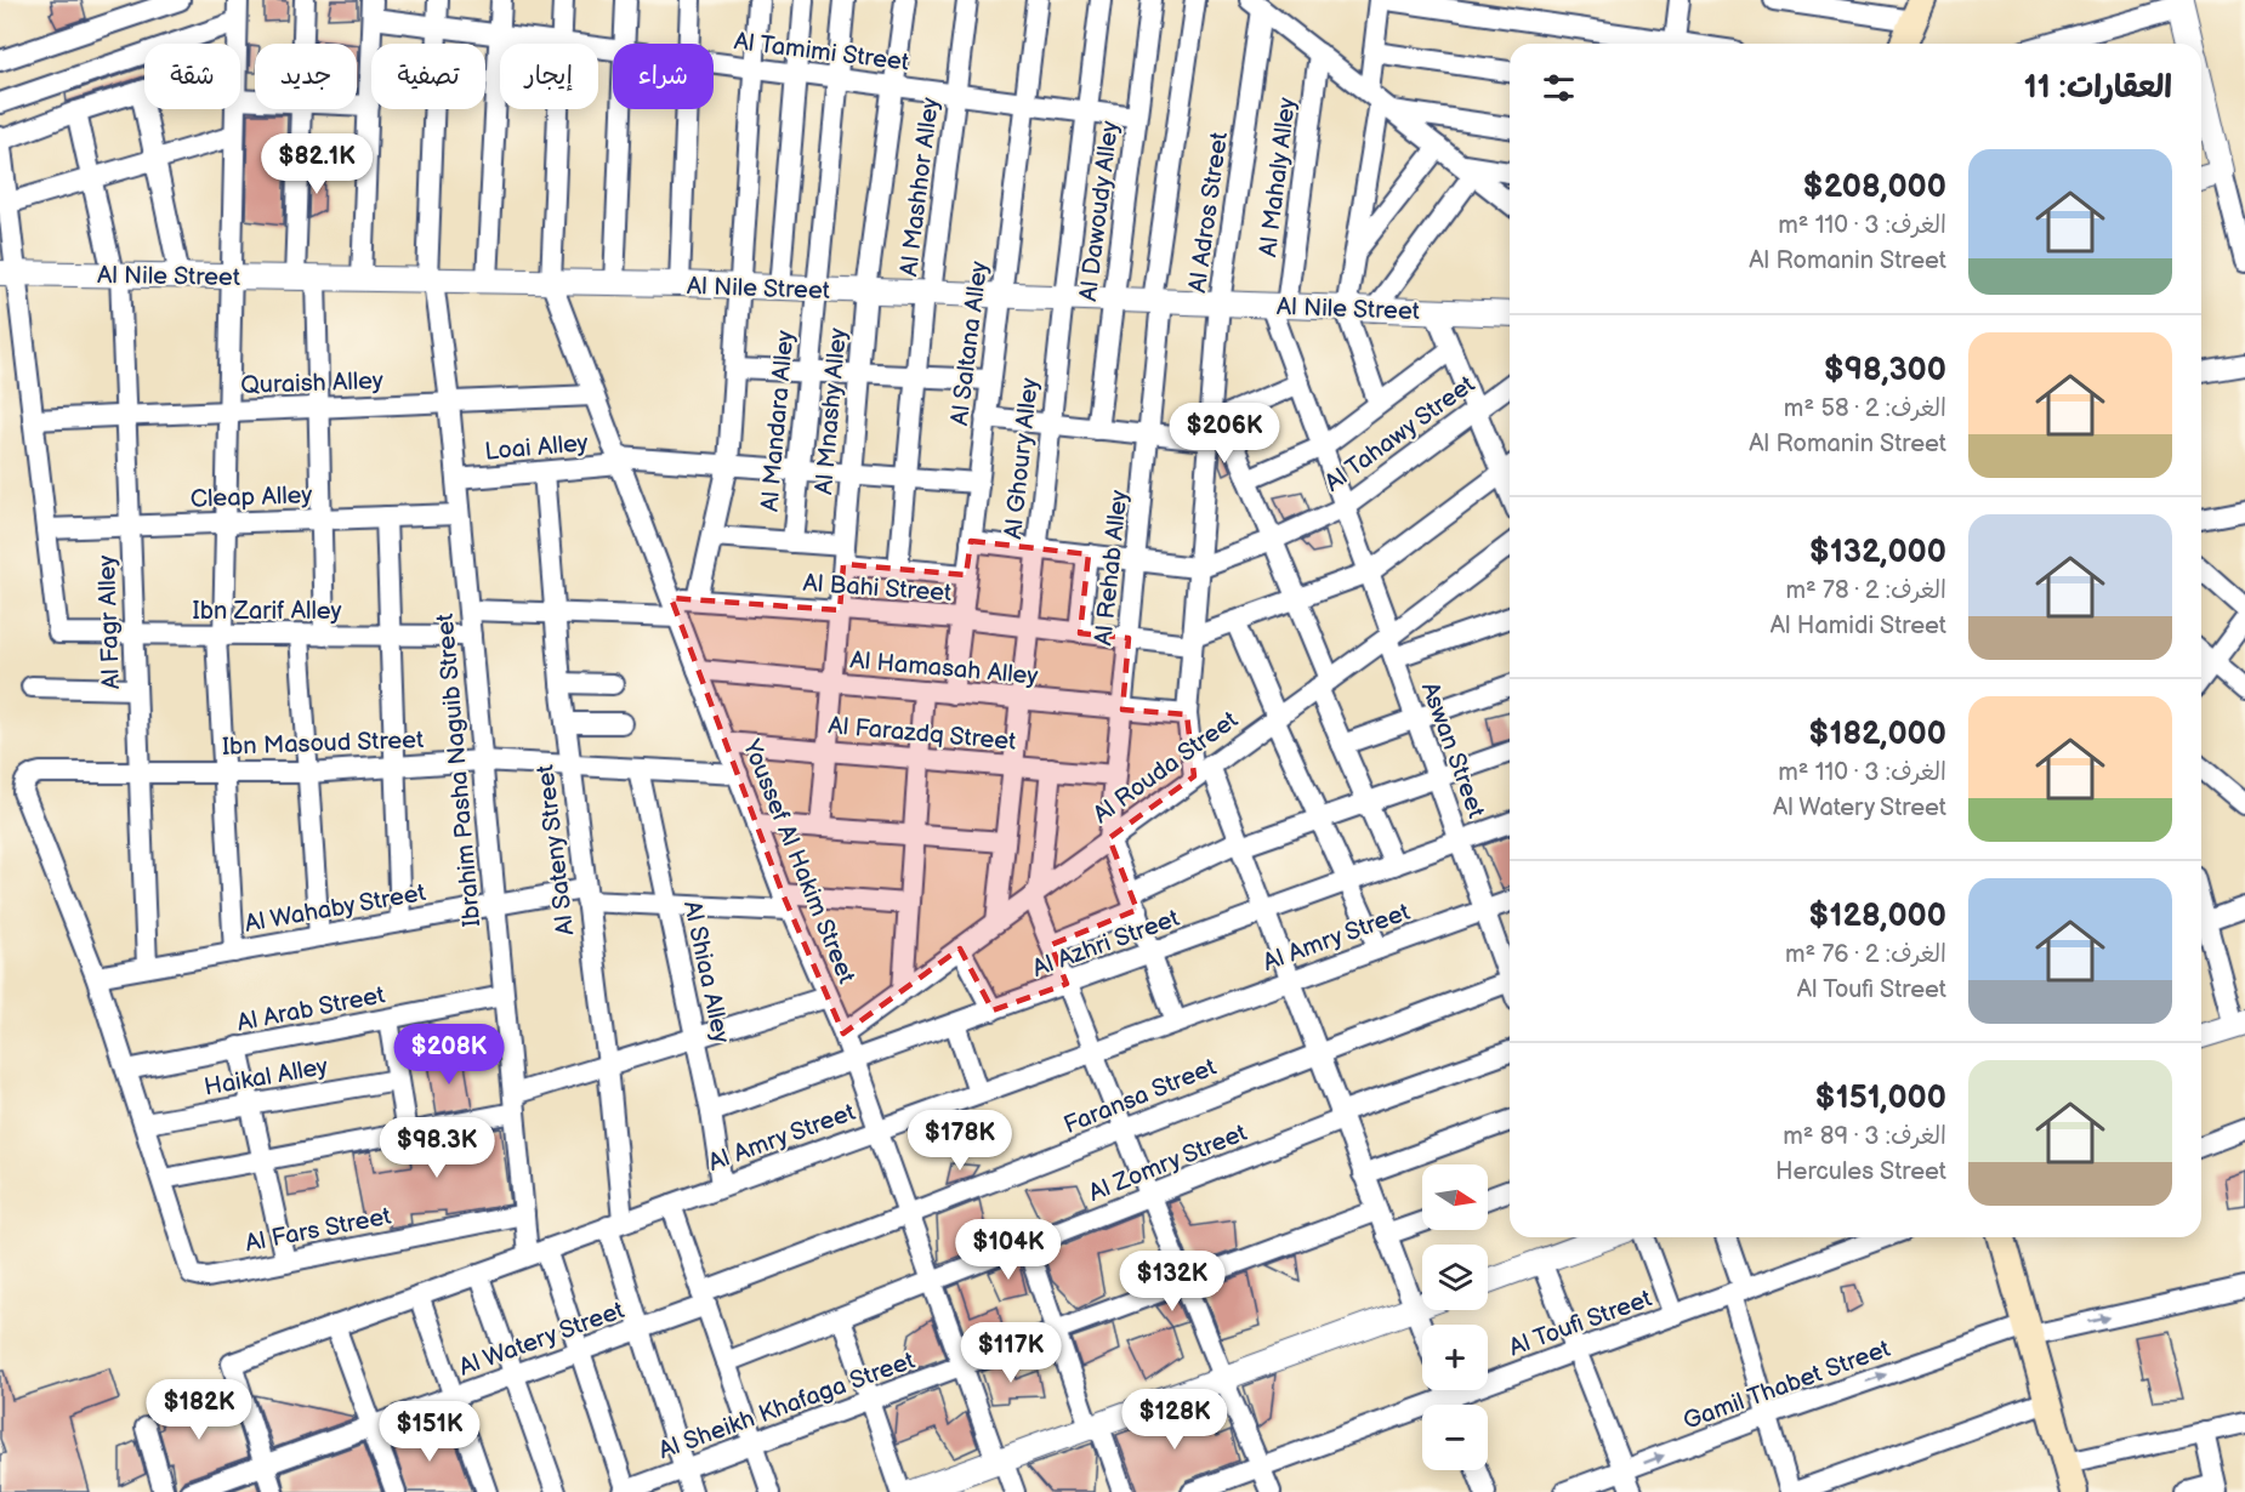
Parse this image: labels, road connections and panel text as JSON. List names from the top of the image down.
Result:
{
  "streets": {
    "street": [
      "Al Tamimi Street",
      "Al Mahaly Alley",
      "Al Mashhor Alley",
      "Al Dawoudy Alley",
      "Al Adros Street",
      "Al Nile Street",
      "Al Saltana Alley",
      "Quraish Alley",
      "Al Mnashy Alley",
      "Al Mandara Alley",
      "Al Tahawy Street",
      "Loai Alley",
      "Al Ghoury Alley",
      "Cleap Alley",
      "Al Rehab Alley",
      "Al Bahi Street",
      "Ibn Zarif Alley",
      "Al Fagr Alley",
      "Al Hamasah Alley",
      "Al Farazdq Street",
      "Ibn Masoud Street",
      "Aswan Street",
      "Al Rouda Street",
      "Ibrahim Pasha Naguib Street",
      "Al Sateny Street",
      "Youssef Al Hakim Street",
      "Al Wahaby Street",
      "Al Amry Street",
      "Al Azhri Street",
      "Al Shiaa Alley",
      "Al Arab Street",
      "Haikal Alley",
      "Faransa Street",
      "Al Zomry Street",
      "Al Fars Street",
      "Al Toufi Street",
      "Al Watery Street",
      "Gamil Thabet Street",
      "Al Sheikh Khafaga Street"
    ]
  },
  "crossings": [
    ["Al Tamimi Street", "Al Mashhor Alley"],
    ["Al Tamimi Street", "Al Dawoudy Alley"],
    ["Al Tamimi Street", "Al Saltana Alley"],
    ["Al Tamimi Street", "Al Mnashy Alley"],
    ["Al Tamimi Street", "Al Mandara Alley"],
    ["Al Tamimi Street", "Al Ghoury Alley"],
    ["Al Tamimi Street", "Ibrahim Pasha Naguib Street"],
    ["Al Mahaly Alley", "Al Nile Street"],
    ["Al Mahaly Alley", "Aswan Street"],
    ["Al Mashhor Alley", "Al Nile Street"],
    ["Al Mashhor Alley", "Loai Alley"],
    ["Al Dawoudy Alley", "Al Nile Street"],
    ["Al Adros Street", "Al Nile Street"],
    ["Al Adros Street", "Al Tahawy Street"],
    ["Al Adros Street", "Al Bahi Street"],
    ["Al Adros Street", "Al Hamasah Alley"],
    ["Al Adros Street", "Al Rouda Street"],
    ["Al Adros Street", "Al Amry Street"],
    ["Al Adros Street", "Al Azhri Street"],
    ["Al Adros Street", "Faransa Street"],
    ["Al Adros Street", "Al Zomry Street"],
    ["Al Adros Street", "Al Sheikh Khafaga Street"],
    ["Al Nile Street", "Al Saltana Alley"],
    ["Al Nile Street", "Al Mnashy Alley"],
    ["Al Nile Street", "Al Mandara Alley"],
    ["Al Nile Street", "Al Ghoury Alley"],
    ["Al Nile Street", "Al Rehab Alley"],
    ["Al Nile Street", "Al Fagr Alley"],
    ["Al Nile Street", "Aswan Street"],
    ["Al Nile Street", "Ibrahim Pasha Naguib Street"],
    ["Al Nile Street", "Youssef Al Hakim Street"],
    ["Al Saltana Alley", "Al Tahawy Street"],
    ["Al Saltana Alley", "Loai Alley"],
    ["Al Saltana Alley", "Al Bahi Street"],
    ["Al Saltana Alley", "Al Hamasah Alley"],
    ["Quraish Alley", "Al Fagr Alley"],
    ["Quraish Alley", "Ibrahim Pasha Naguib Street"],
    ["Quraish Alley", "Youssef Al Hakim Street"],
    ["Al Mnashy Alley", "Loai Alley"],
    ["Al Mnashy Alley", "Al Bahi Street"],
    ["Al Mnashy Alley", "Al Hamasah Alley"],
    ["Al Mnashy Alley", "Al Farazdq Street"],
    ["Al Mandara Alley", "Loai Alley"],
    ["Al Tahawy Street", "Al Ghoury Alley"],
    ["Al Tahawy Street", "Al Rehab Alley"],
    ["Al Tahawy Street", "Aswan Street"],
    ["Loai Alley", "Ibrahim Pasha Naguib Street"],
    ["Loai Alley", "Al Sateny Street"],
    ["Loai Alley", "Youssef Al Hakim Street"],
    ["Al Ghoury Alley", "Al Bahi Street"],
    ["Al Ghoury Alley", "Al Hamasah Alley"],
    ["Al Ghoury Alley", "Al Farazdq Street"],
    ["Al Ghoury Alley", "Al Rouda Street"],
    ["Cleap Alley", "Ibn Zarif Alley"],
    ["Cleap Alley", "Al Fagr Alley"],
    ["Cleap Alley", "Ibrahim Pasha Naguib Street"],
    ["Al Rehab Alley", "Al Bahi Street"],
    ["Al Rehab Alley", "Al Hamasah Alley"],
    ["Al Rehab Alley", "Al Farazdq Street"],
    ["Al Rehab Alley", "Al Rouda Street"],
    ["Al Bahi Street", "Aswan Street"],
    ["Al Bahi Street", "Youssef Al Hakim Street"],
    ["Ibn Zarif Alley", "Al Fagr Alley"],
    ["Ibn Zarif Alley", "Ibrahim Pasha Naguib Street"],
    ["Al Fagr Alley", "Ibn Masoud Street"],
    ["Al Fagr Alley", "Al Wahaby Street"],
    ["Al Hamasah Alley", "Youssef Al Hakim Street"],
    ["Al Farazdq Street", "Youssef Al Hakim Street"],
    ["Ibn Masoud Street", "Ibrahim Pasha Naguib Street"],
    ["Ibn Masoud Street", "Al Sateny Street"],
    ["Ibn Masoud Street", "Youssef Al Hakim Street"],
    ["Ibn Masoud Street", "Al Wahaby Street"],
    ["Ibn Masoud Street", "Al Shiaa Alley"],
    ["Aswan Street", "Al Rouda Street"],
    ["Aswan Street", "Al Amry Street"],
    ["Aswan Street", "Al Azhri Street"],
    ["Al Rouda Street", "Youssef Al Hakim Street"],
    ["Ibrahim Pasha Naguib Street", "Al Wahaby Street"],
    ["Ibrahim Pasha Naguib Street", "Al Amry Street"],
    ["Ibrahim Pasha Naguib Street", "Al Arab Street"],
    ["Ibrahim Pasha Naguib Street", "Al Fars Street"],
    ["Ibrahim Pasha Naguib Street", "Al Watery Street"],
    ["Ibrahim Pasha Naguib Street", "Al Sheikh Khafaga Street"],
    ["Al Sateny Street", "Al Wahaby Street"],
    ["Al Sateny Street", "Al Amry Street"],
    ["Al Sateny Street", "Al Watery Street"],
    ["Al Sateny Street", "Al Sheikh Khafaga Street"],
    ["Youssef Al Hakim Street", "Al Wahaby Street"],
    ["Youssef Al Hakim Street", "Al Amry Street"],
    ["Youssef Al Hakim Street", "Al Azhri Street"],
    ["Youssef Al Hakim Street", "Faransa Street"],
    ["Youssef Al Hakim Street", "Al Zomry Street"],
    ["Youssef Al Hakim Street", "Al Sheikh Khafaga Street"],
    ["Al Wahaby Street", "Al Shiaa Alley"],
    ["Al Amry Street", "Al Shiaa Alley"],
    ["Al Amry Street", "Al Watery Street"],
    ["Al Azhri Street", "Al Shiaa Alley"],
    ["Faransa Street", "Al Watery Street"]
  ],
  "north": "right",
  "page": {
    "chip": [
      "شراء",
      "إيجار",
      "تصفية",
      "جديد",
      "شقة"
    ],
    "heading": "العقارات: 11",
    "list": [
      {
        "name": "$208,000",
        "note": "الغرف: 3 · 110 m² · Al Romanin Street"
      },
      {
        "name": "$98,300",
        "note": "الغرف: 2 · 58 m² · Al Romanin Street"
      },
      {
        "name": "$132,000",
        "note": "الغرف: 2 · 78 m² · Al Hamidi Street"
      },
      {
        "name": "$182,000",
        "note": "الغرف: 3 · 110 m² · Al Watery Street"
      },
      {
        "name": "$128,000",
        "note": "الغرف: 2 · 76 m² · Al Toufi Street"
      },
      {
        "name": "$151,000",
        "note": "الغرف: 3 · 89 m² · Hercules Street"
      }
    ],
    "price": [
      "$82.1K",
      "$206K",
      "$208K",
      "$178K",
      "$98.3K",
      "$104K",
      "$132K",
      "$117K",
      "$182K",
      "$128K",
      "$151K"
    ],
    "map_buttons": ["+", "−"]
  }
}
